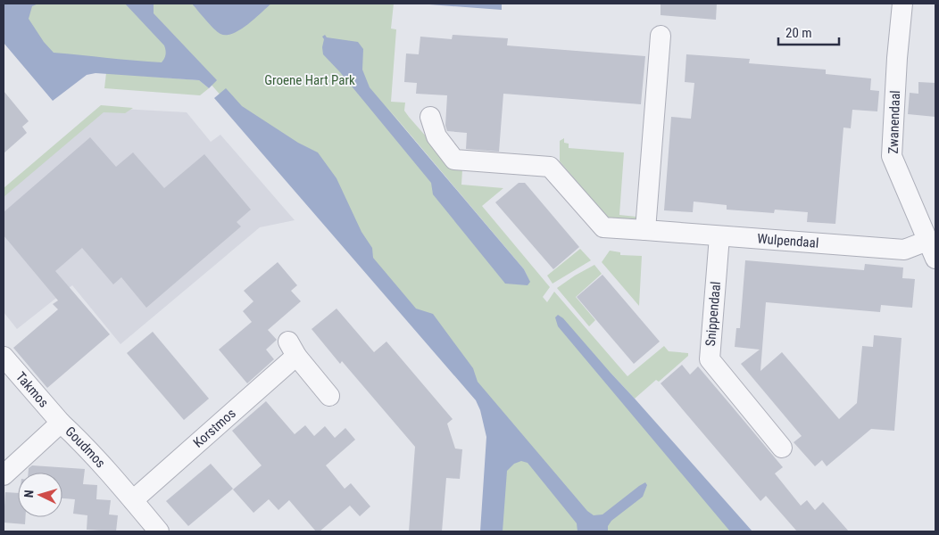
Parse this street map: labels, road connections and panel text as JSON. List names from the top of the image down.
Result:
{
  "streets": {
    "street": [
      "Zwanendaal",
      "Wulpendaal",
      "Snippendaal",
      "Takmos",
      "Korstmos",
      "Goudmos"
    ]
  },
  "crossings": [
    ["Zwanendaal", "Wulpendaal"],
    ["Wulpendaal", "Snippendaal"],
    ["Takmos", "Goudmos"],
    ["Korstmos", "Goudmos"]
  ],
  "parks": ["Groene Hart Park"],
  "scale_bar": "20 m",
  "north": "left"
}
